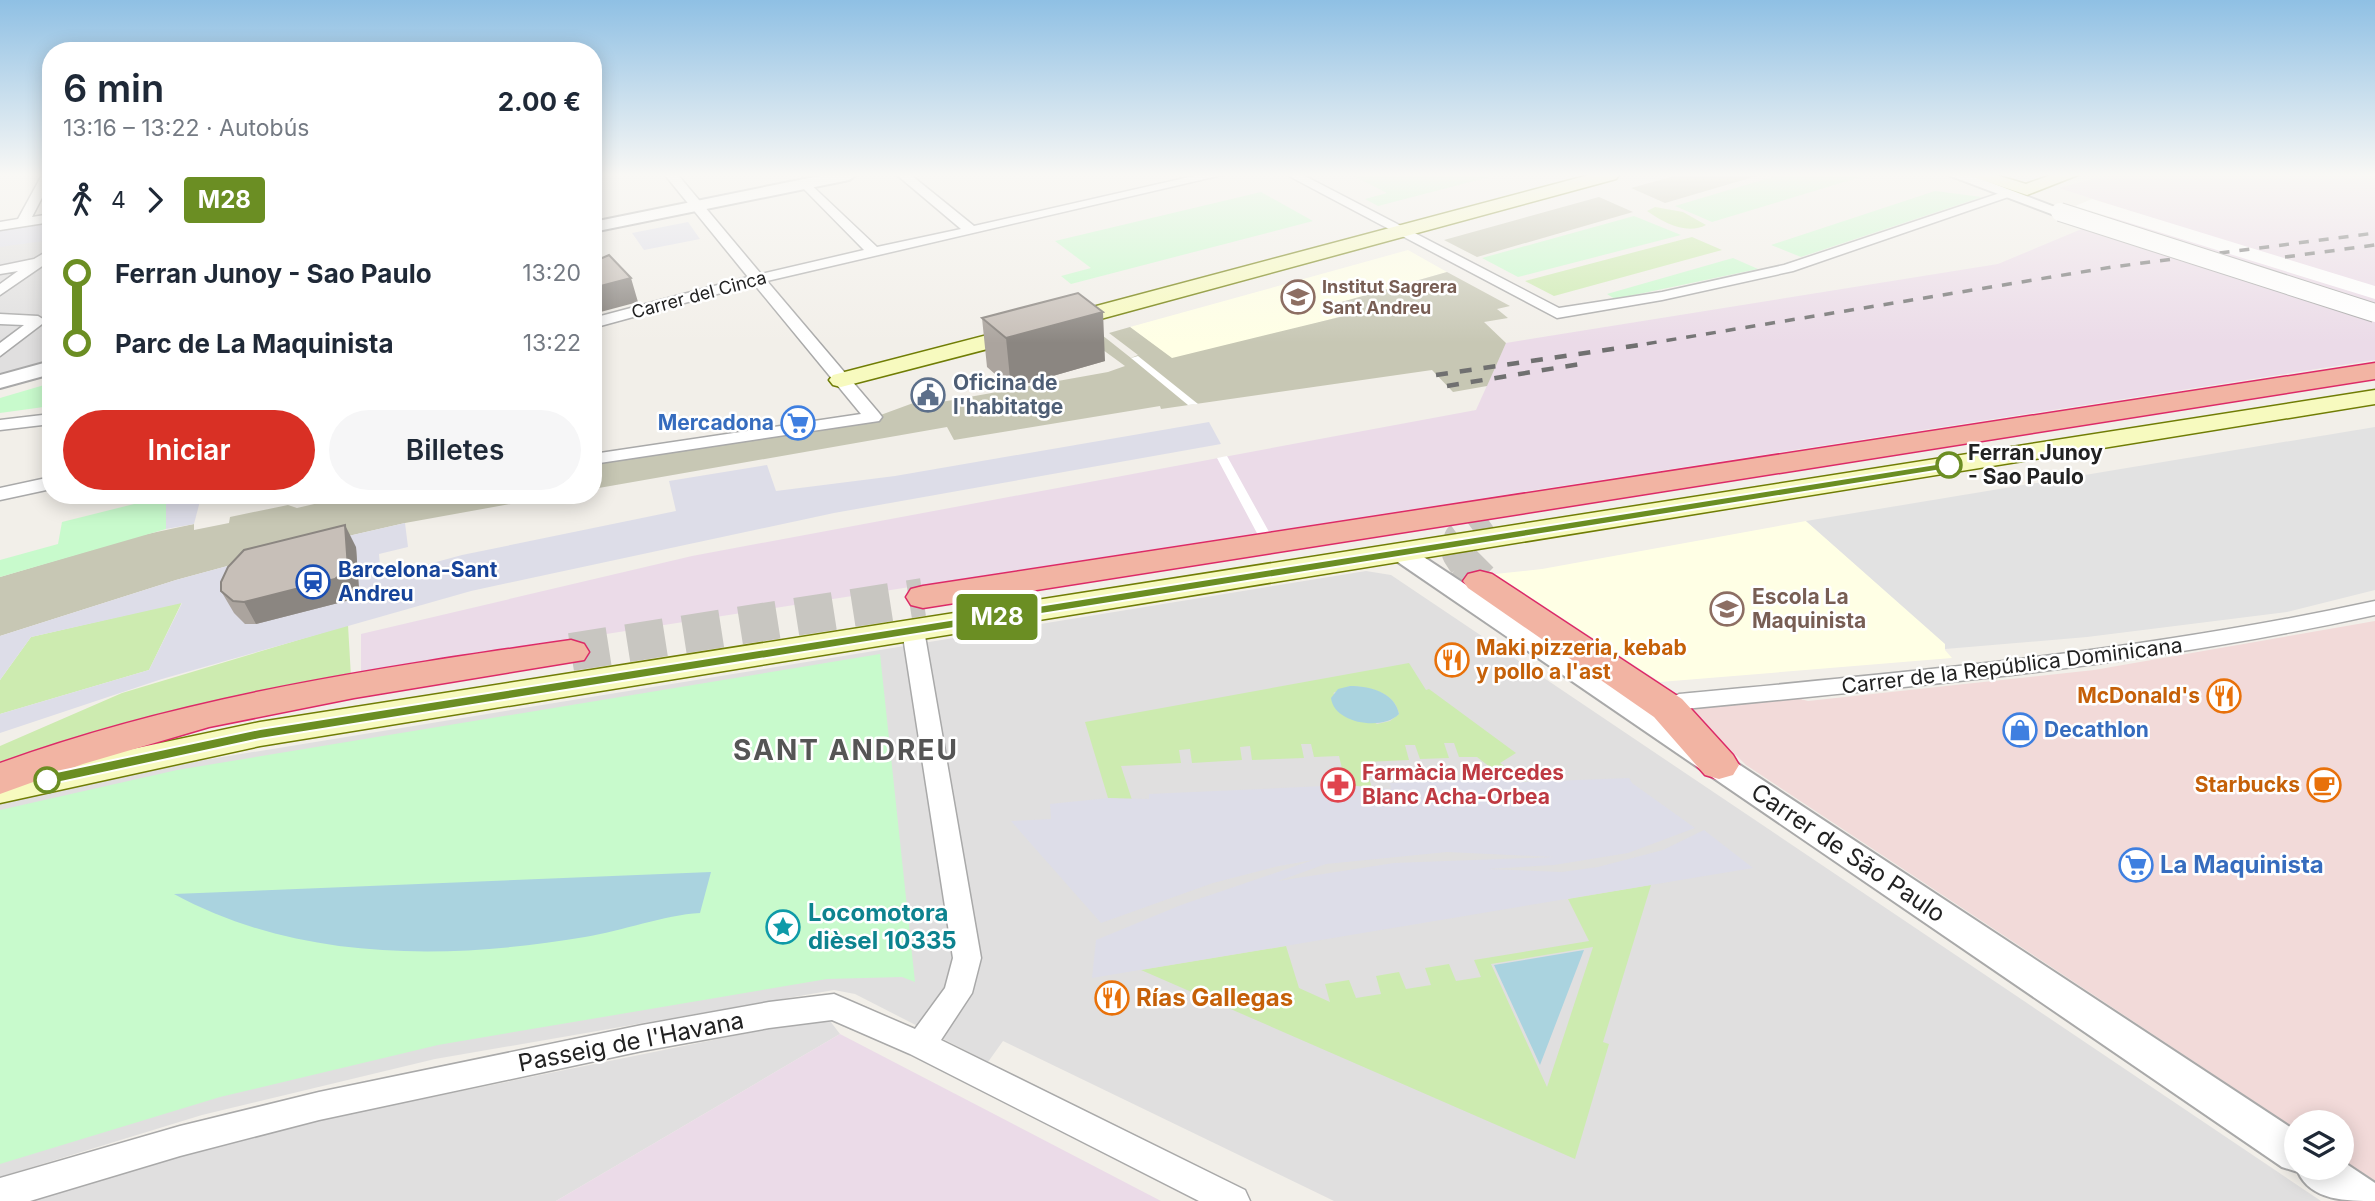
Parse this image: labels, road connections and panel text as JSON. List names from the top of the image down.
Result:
{
  "streets": {
    "street": [
      "Carrer del Cinca",
      "Carrer de la República Dominicana",
      "Carrer de São Paulo",
      "Passeig de l'Havana"
    ]
  },
  "districts": ["SANT ANDREU"],
  "places": {
    "school or university": ["Institut Sagrera Sant Andreu", "Escola La Maquinista"],
    "public building": ["Oficina de l'habitatge"],
    "supermarket": ["Mercadona", "La Maquinista"],
    "other": ["Ferran Junoy - Sao Paulo"],
    "station": ["Barcelona-Sant Andreu"],
    "restaurant": ["Maki pizzeria, kebab y pollo a l'ast", "McDonald's", "Rías Gallegas"],
    "shop": ["Decathlon"],
    "pharmacy": ["Farmàcia Mercedes Blanc Acha-Orbea"],
    "cafe": ["Starbucks"],
    "place": ["Locomotora dièsel 10335"]
  },
  "lines": ["bus line M28"],
  "page": {
    "on_map": "M28",
    "heading": ["6 min", "13:16 – 13:22 · Autobús", "2.00 €"],
    "legs": ["4", "M28"],
    "list": [
      {
        "name": "Ferran Junoy - Sao Paulo",
        "value": "13:20"
      },
      {
        "name": "Parc de La Maquinista",
        "value": "13:22"
      }
    ],
    "buttons": ["Iniciar", "Billetes"]
  }
}
